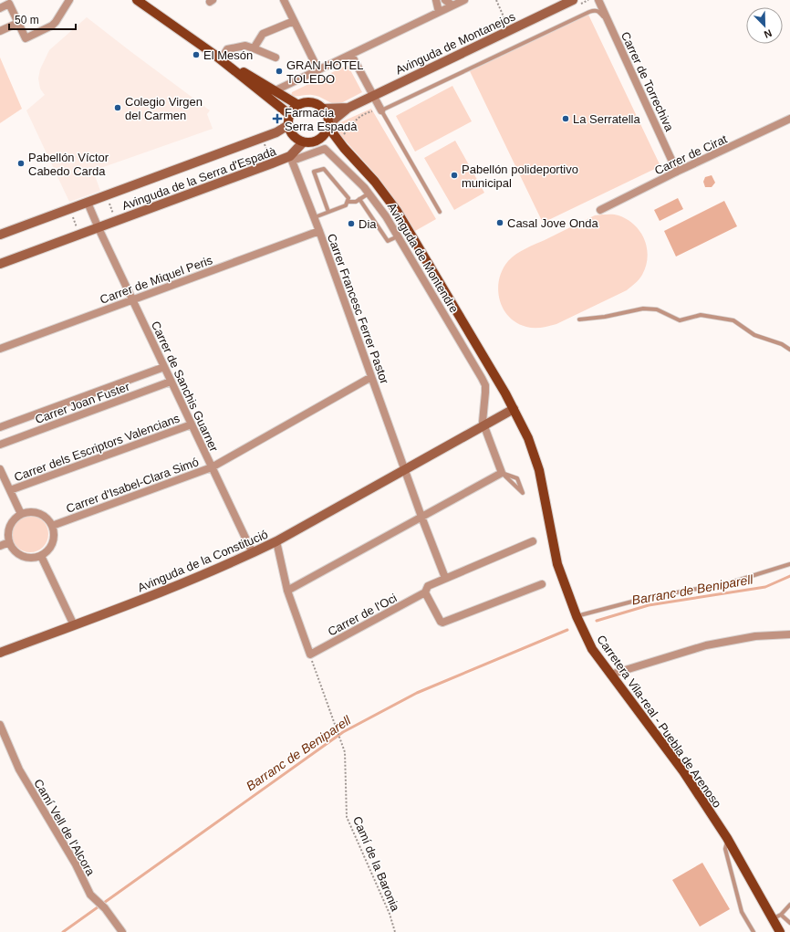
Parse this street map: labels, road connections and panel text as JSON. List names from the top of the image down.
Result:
{
  "streets": {
    "main road": ["Avinguda de Montendre", "Carretera Vila-real - Puebla de Arenoso"],
    "street": [
      "Avinguda de Montanejos",
      "Carrer de Torrechiva",
      "Carrer de Cirat",
      "Avinguda de la Serra d'Espadà",
      "Carrer de Miquel Peris",
      "Carrer Francesc Ferrer Pastor",
      "Carrer de Sanchis Guarner",
      "Carrer Joan Fuster",
      "Carrer dels Escriptors Valencians",
      "Carrer d'Isabel-Clara Simó",
      "Avinguda de la Constitució",
      "Carrer de l'Oci",
      "Camí Vell de l'Alcora"
    ],
    "path": ["Camí de la Baronia"]
  },
  "crossings": [
    ["Avinguda de Montanejos", "Avinguda de la Serra d'Espadà"],
    ["Avinguda de Montanejos", "Avinguda de Montendre"],
    ["Carrer de Torrechiva", "Carrer de Cirat"],
    ["Avinguda de la Serra d'Espadà", "Avinguda de Montendre"],
    ["Avinguda de la Serra d'Espadà", "Carrer Francesc Ferrer Pastor"],
    ["Avinguda de la Serra d'Espadà", "Carrer de Sanchis Guarner"],
    ["Avinguda de Montendre", "Carrer Francesc Ferrer Pastor"],
    ["Avinguda de Montendre", "Avinguda de la Constitució"],
    ["Avinguda de Montendre", "Carretera Vila-real - Puebla de Arenoso"],
    ["Carrer de Miquel Peris", "Carrer Francesc Ferrer Pastor"],
    ["Carrer de Miquel Peris", "Carrer de Sanchis Guarner"],
    ["Carrer Francesc Ferrer Pastor", "Carrer d'Isabel-Clara Simó"],
    ["Carrer Francesc Ferrer Pastor", "Avinguda de la Constitució"],
    ["Carrer de Sanchis Guarner", "Carrer Joan Fuster"],
    ["Carrer de Sanchis Guarner", "Carrer dels Escriptors Valencians"],
    ["Carrer de Sanchis Guarner", "Carrer d'Isabel-Clara Simó"],
    ["Carrer de Sanchis Guarner", "Avinguda de la Constitució"],
    ["Avinguda de la Constitució", "Carretera Vila-real - Puebla de Arenoso"],
    ["Carrer de l'Oci", "Camí de la Baronia"]
  ],
  "water": ["Barranc de Beniparell"],
  "places": {
    "other": [
      "El Mesón",
      "GRAN HOTEL TOLEDO",
      "Colegio Virgen del Carmen",
      "La Serratella",
      "Pabellón Víctor Cabedo Carda",
      "Pabellón polideportivo municipal",
      "Casal Jove Onda",
      "Dia"
    ],
    "health": ["Farmacia Serra Espadà"]
  },
  "scale_bar": "50 m",
  "north": "bottom right"
}
